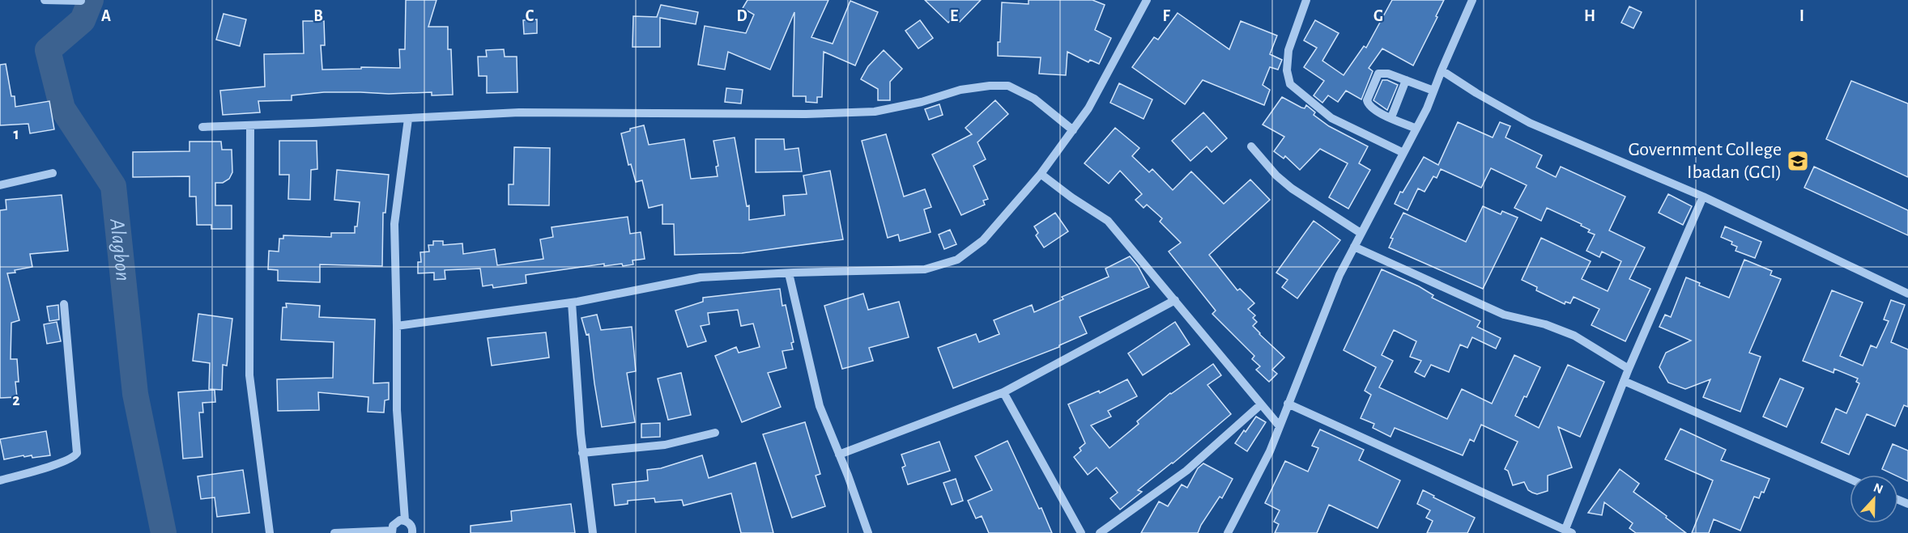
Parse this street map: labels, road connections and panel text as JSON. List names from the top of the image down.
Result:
{
  "water": ["Alagbon"],
  "places": {
    "school or university": ["Government College Ibadan (GCI)"]
  },
  "north": "top",
  "grid": {
    "columns": [
      "A",
      "B",
      "C",
      "D",
      "E",
      "F",
      "G",
      "H",
      "I"
    ],
    "rows": ["1", "2"]
  }
}
